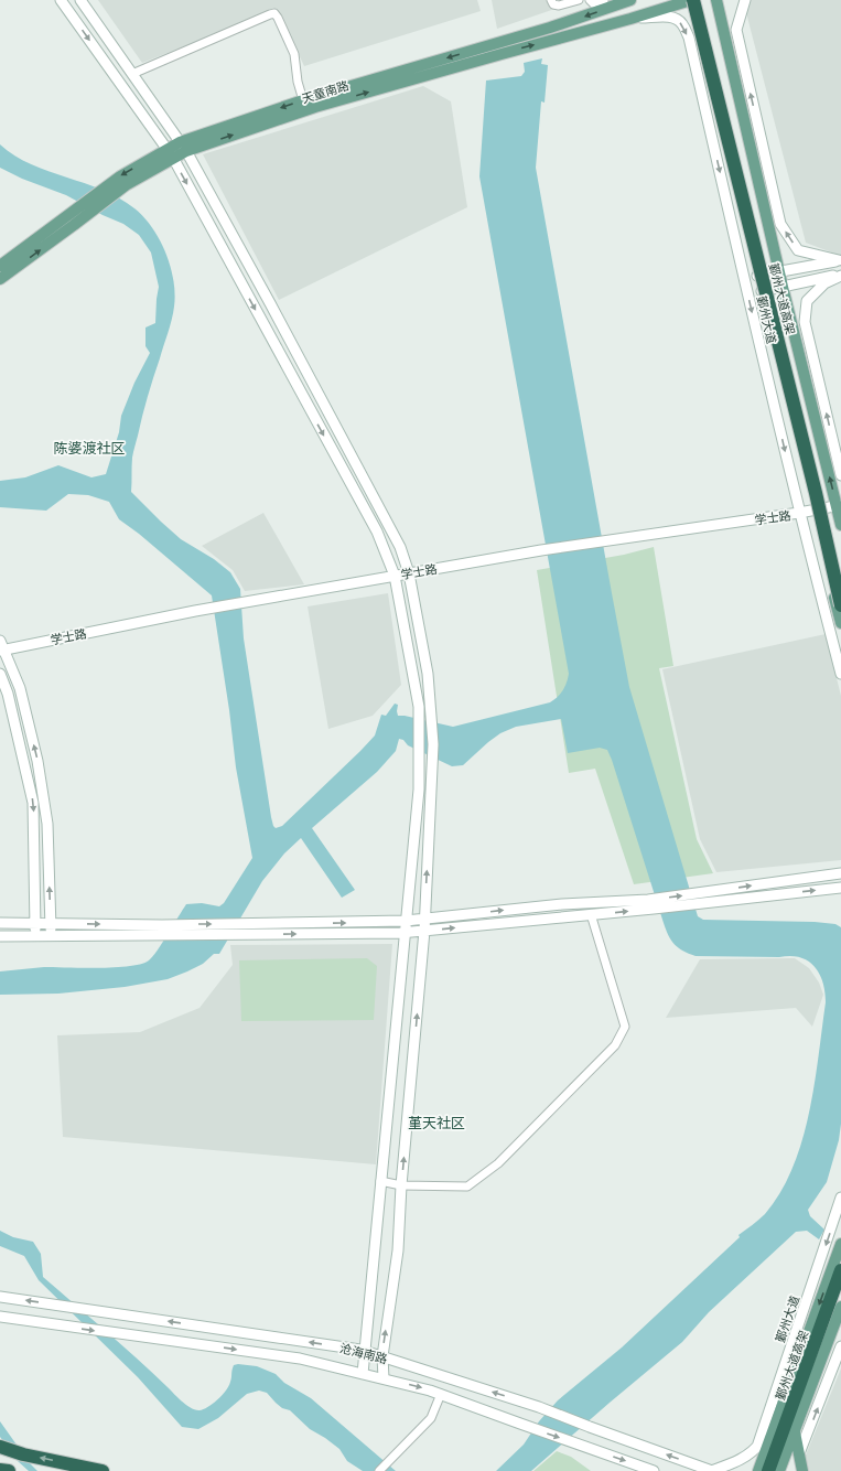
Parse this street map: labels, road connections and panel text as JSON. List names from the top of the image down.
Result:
{
  "streets": {
    "highway": ["鄞州大道高架"],
    "main road": ["天童南路", "鄞州大道"],
    "street": ["学士路", "沧海南路"]
  },
  "crossings": [
    ["天童南路", "鄞州大道高架"],
    ["天童南路", "鄞州大道"],
    ["鄞州大道高架", "鄞州大道"],
    ["鄞州大道", "学士路"]
  ],
  "districts": ["陈婆渡社区", "堇天社区"]
}
